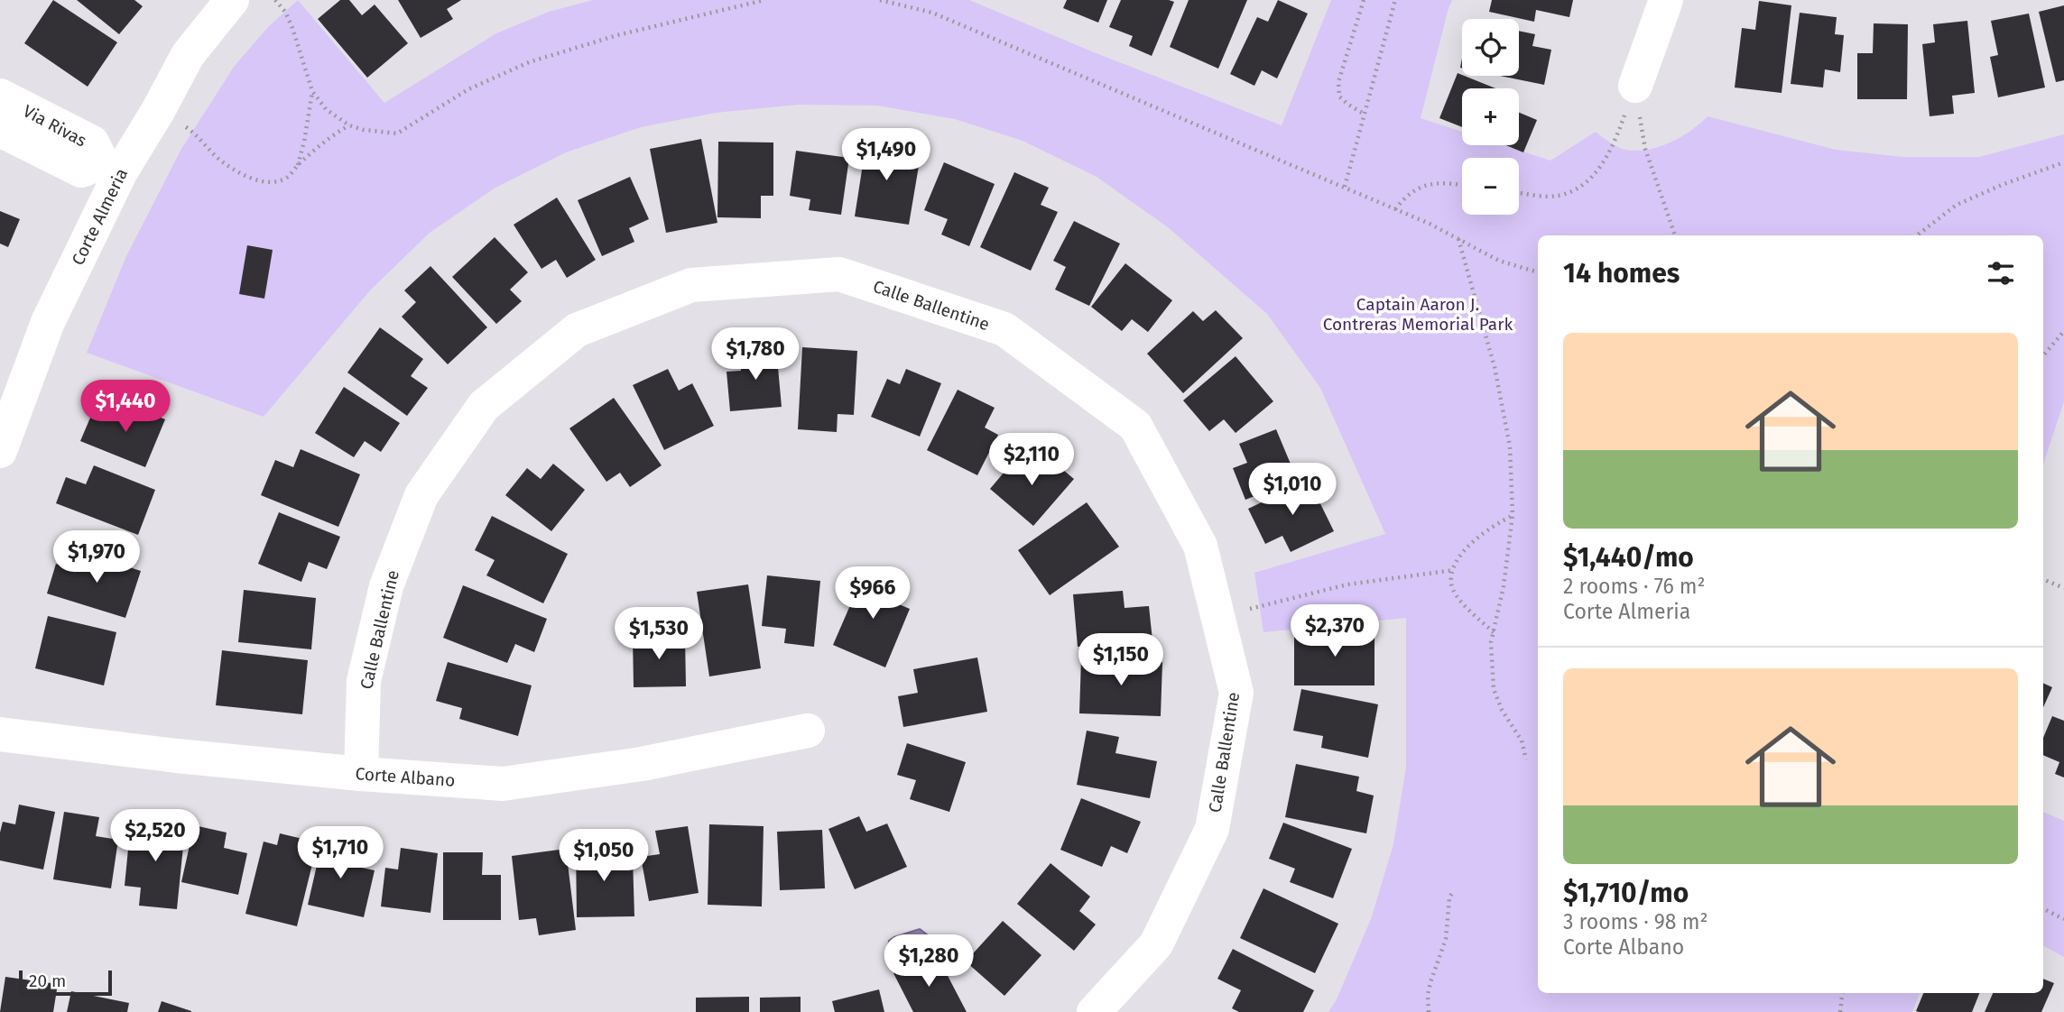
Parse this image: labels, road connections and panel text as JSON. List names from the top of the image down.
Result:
{
  "streets": {
    "street": [
      "Via Rivas",
      "Corte Almeria",
      "Calle Ballentine",
      "Corte Albano"
    ]
  },
  "crossings": [
    ["Via Rivas", "Corte Almeria"],
    ["Calle Ballentine", "Corte Albano"]
  ],
  "parks": ["Captain Aaron J. Contreras Memorial Park"],
  "scale_bar": "20 m",
  "page": {
    "map_buttons": ["+", "−"],
    "price": [
      "$1,490",
      "$1,780",
      "$1,440",
      "$2,110",
      "$1,010",
      "$1,970",
      "$966",
      "$2,370",
      "$1,530",
      "$1,150",
      "$2,520",
      "$1,710",
      "$1,050",
      "$1,280"
    ],
    "heading": "14 homes",
    "list": [
      {
        "name": "$1,440/mo",
        "note": "2 rooms · 76 m² · Corte Almeria"
      },
      {
        "name": "$1,710/mo",
        "note": "3 rooms · 98 m² · Corte Albano"
      }
    ],
    "scale": "20 m"
  }
}
